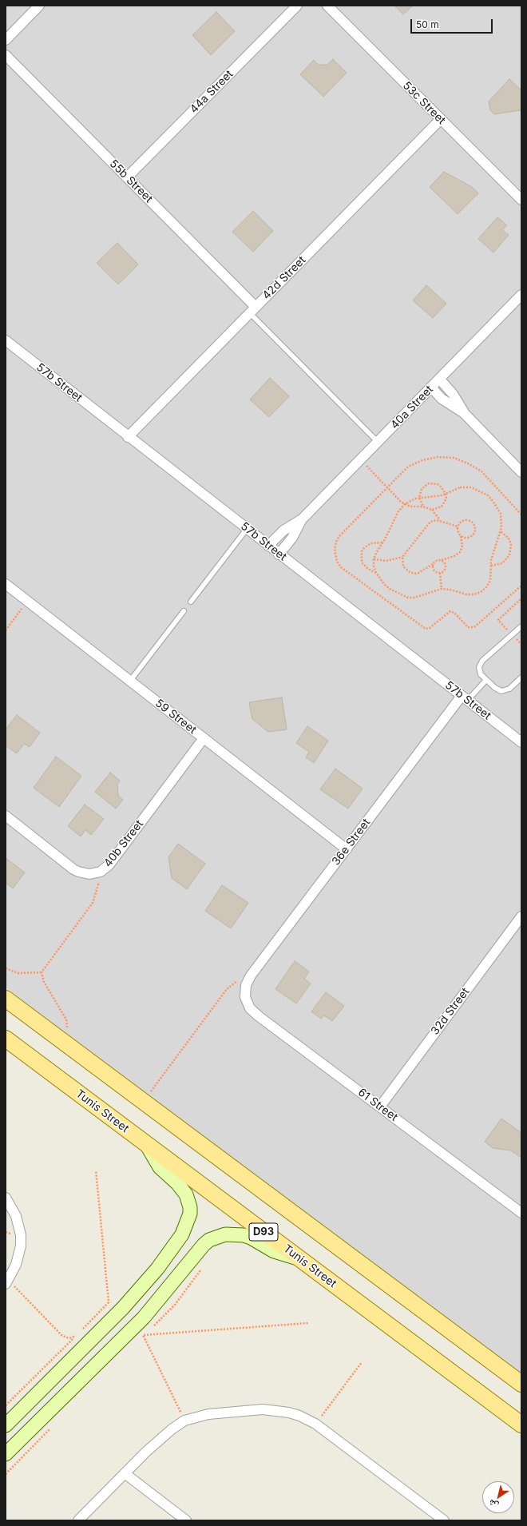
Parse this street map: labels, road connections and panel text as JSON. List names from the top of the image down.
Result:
{
  "streets": {
    "main road": ["Tunis Street", "D93"],
    "street": [
      "44a Street",
      "53c Street",
      "55b Street",
      "42d Street",
      "57b Street",
      "40a Street",
      "59 Street",
      "36e Street",
      "40b Street",
      "32d Street",
      "61 Street"
    ]
  },
  "crossings": [
    ["44a Street", "55b Street"],
    ["53c Street", "42d Street"],
    ["55b Street", "42d Street"],
    ["42d Street", "57b Street"],
    ["57b Street", "40a Street"],
    ["57b Street", "36e Street"],
    ["59 Street", "36e Street"],
    ["59 Street", "40b Street"],
    ["36e Street", "61 Street"],
    ["32d Street", "61 Street"]
  ],
  "scale_bar": "50 m",
  "north": "bottom left"
}
